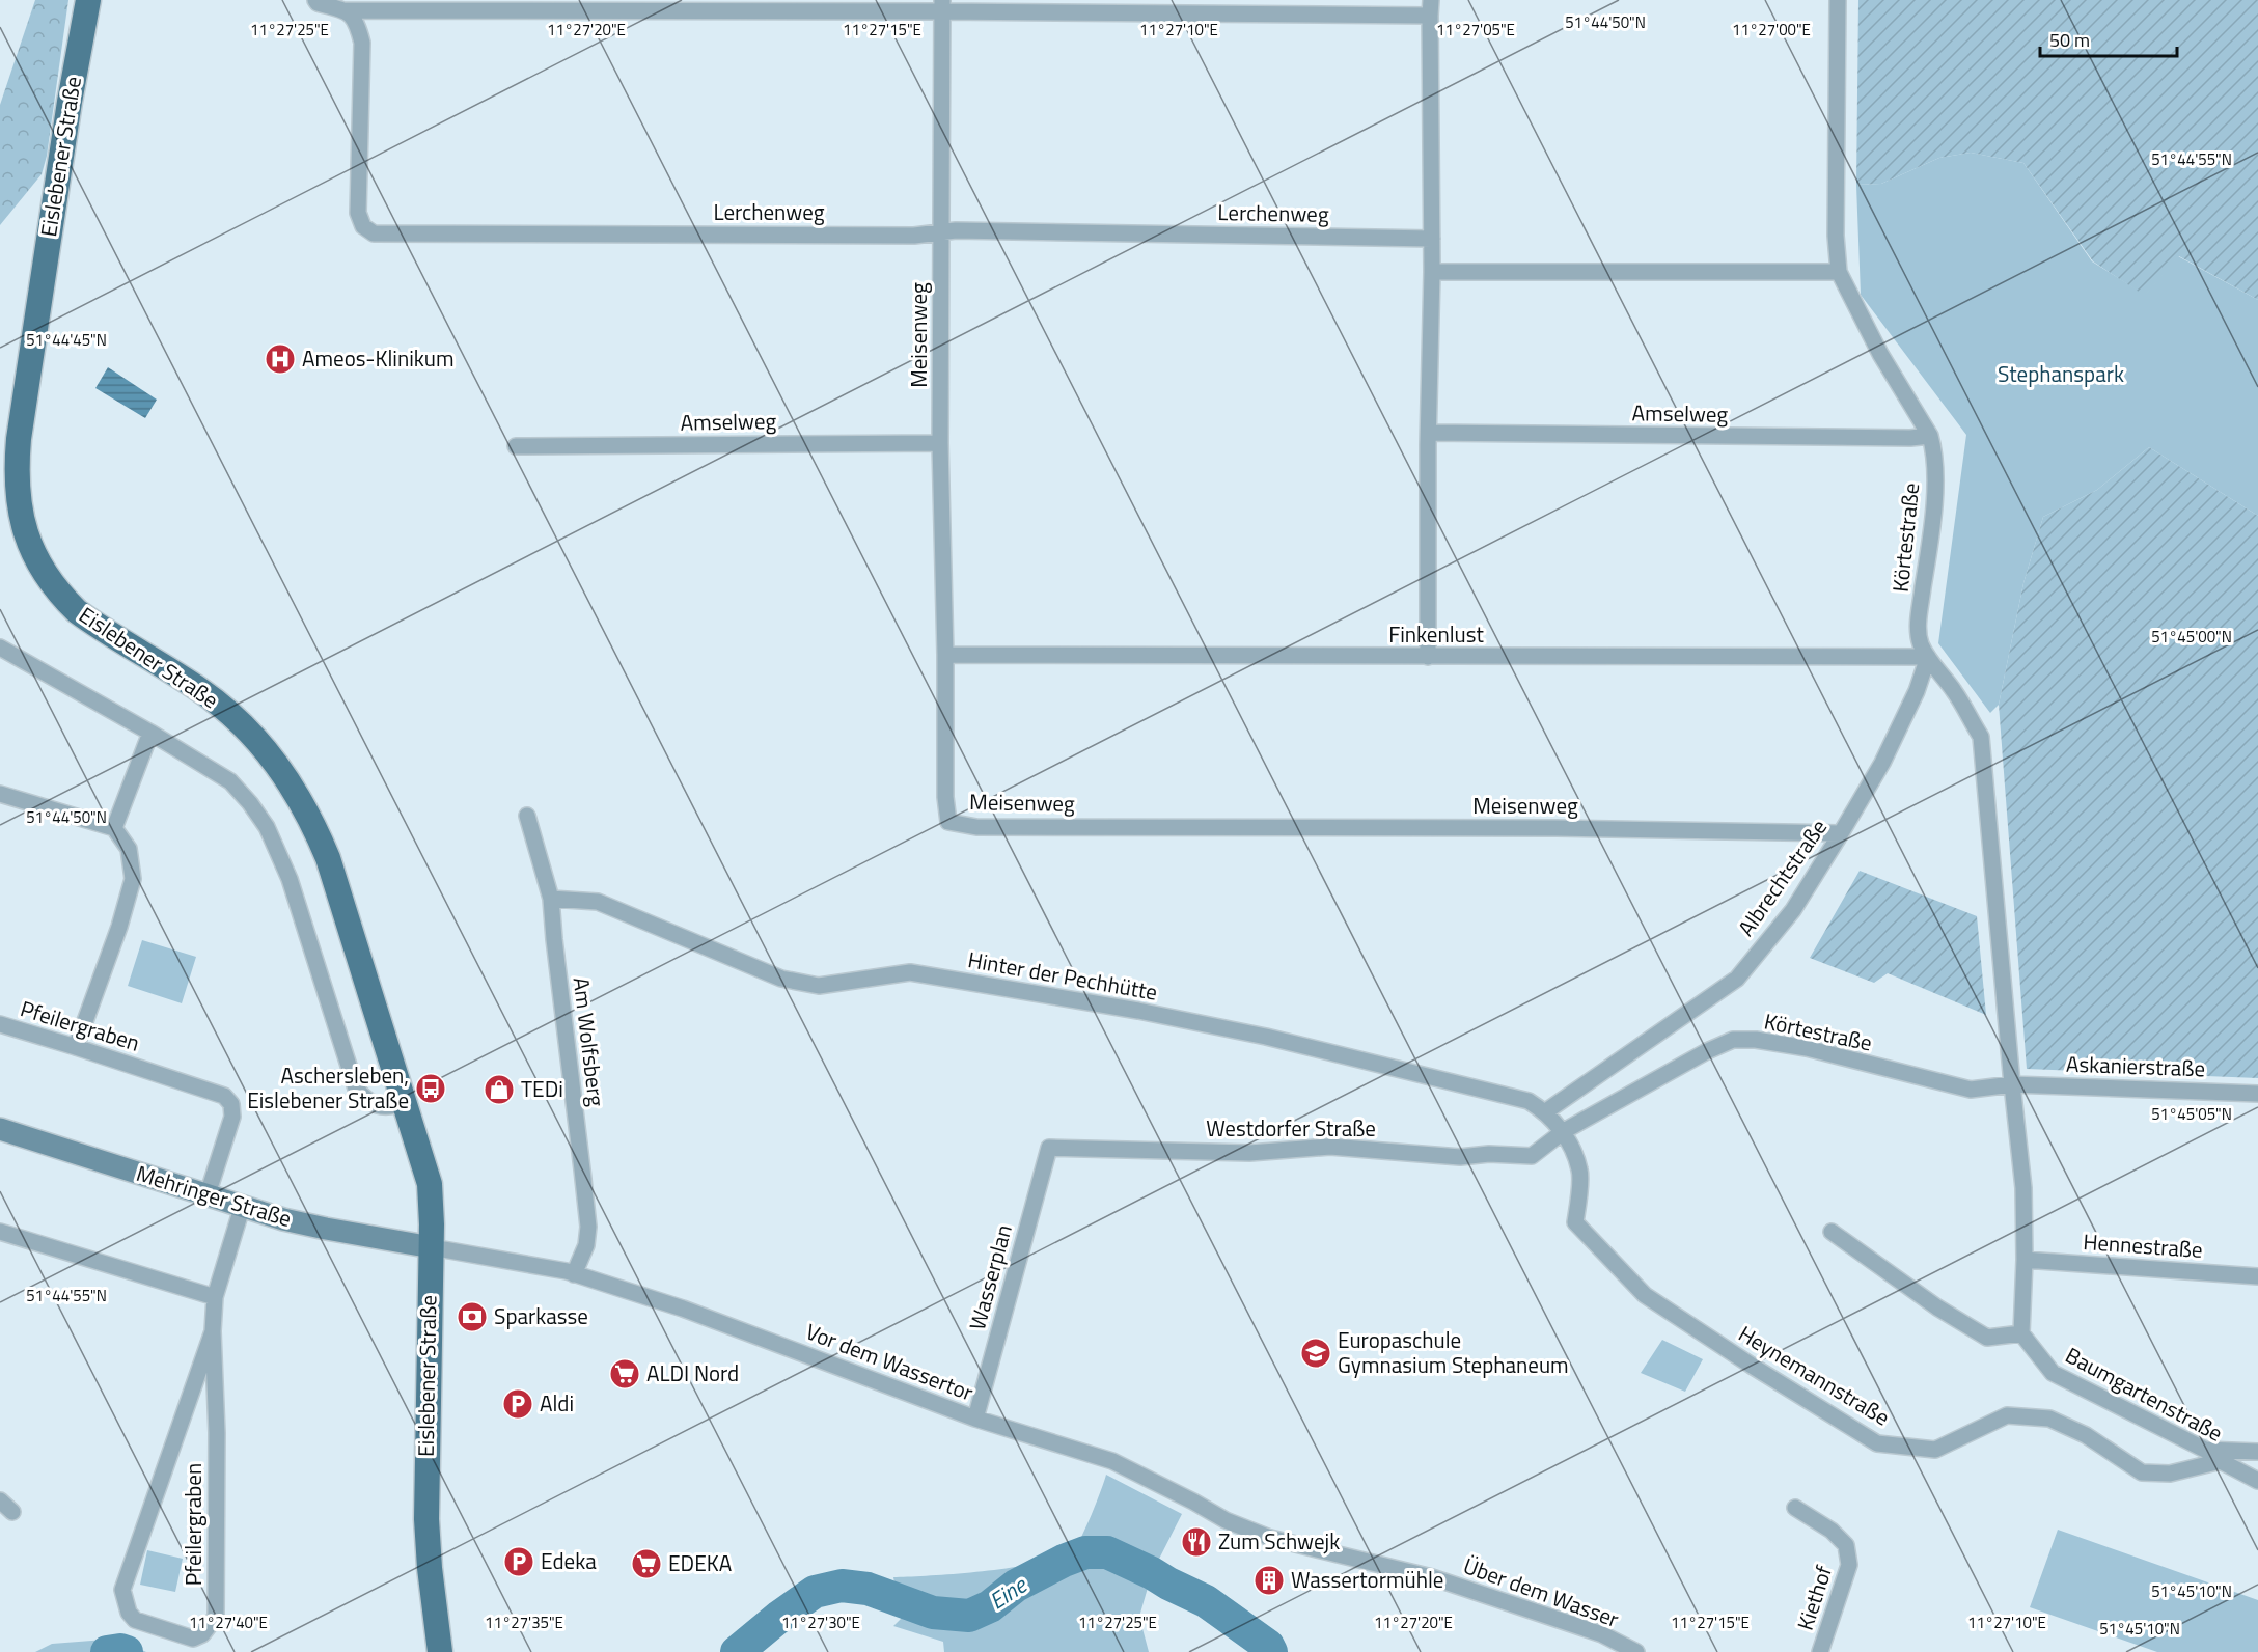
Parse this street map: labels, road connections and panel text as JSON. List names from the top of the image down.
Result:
{
  "streets": {
    "main road": ["Eislebener Straße", "Mehringer Straße"],
    "street": [
      "Lerchenweg",
      "Meisenweg",
      "Amselweg",
      "Körtestraße",
      "Finkenlust",
      "Albrechtstraße",
      "Hinter der Pechhütte",
      "Pfeilergraben",
      "Am Wolfsberg",
      "Askanierstraße",
      "Westdorfer Straße",
      "Hennestraße",
      "Wasserplan",
      "Vor dem Wassertor",
      "Heynemannstraße",
      "Baumgartenstraße",
      "Über dem Wasser",
      "Kiethof"
    ]
  },
  "crossings": [
    ["Eislebener Straße", "Mehringer Straße"],
    ["Eislebener Straße", "Vor dem Wassertor"],
    ["Lerchenweg", "Meisenweg"],
    ["Meisenweg", "Amselweg"],
    ["Meisenweg", "Finkenlust"],
    ["Meisenweg", "Albrechtstraße"],
    ["Amselweg", "Körtestraße"],
    ["Körtestraße", "Finkenlust"],
    ["Körtestraße", "Albrechtstraße"],
    ["Körtestraße", "Hinter der Pechhütte"],
    ["Körtestraße", "Askanierstraße"],
    ["Körtestraße", "Westdorfer Straße"],
    ["Körtestraße", "Hennestraße"],
    ["Körtestraße", "Heynemannstraße"],
    ["Körtestraße", "Baumgartenstraße"],
    ["Finkenlust", "Albrechtstraße"],
    ["Albrechtstraße", "Hinter der Pechhütte"],
    ["Hinter der Pechhütte", "Am Wolfsberg"],
    ["Hinter der Pechhütte", "Heynemannstraße"],
    ["Pfeilergraben", "Mehringer Straße"],
    ["Am Wolfsberg", "Vor dem Wassertor"],
    ["Westdorfer Straße", "Wasserplan"],
    ["Mehringer Straße", "Vor dem Wassertor"],
    ["Wasserplan", "Vor dem Wassertor"],
    ["Vor dem Wassertor", "Über dem Wasser"],
    ["Heynemannstraße", "Baumgartenstraße"]
  ],
  "water": ["Eine"],
  "parks": ["Stephanspark"],
  "places": {
    "hospital": ["Ameos-Klinikum"],
    "bus stop": ["Aschersleben, Eislebener Straße"],
    "shop": ["TEDi"],
    "bank": ["Sparkasse"],
    "school or university": ["Europaschule Gymnasium Stephaneum"],
    "supermarket": ["ALDI Nord", "EDEKA"],
    "parking": ["Aldi", "Edeka"],
    "restaurant": ["Zum Schwejk"],
    "building": ["Wassertormühle"]
  },
  "scale_bar": "50 m",
  "coordinates": [
    "51°44'50\"N",
    "11°27'25\"E",
    "11°27'20\"E",
    "11°27'15\"E",
    "11°27'10\"E",
    "11°27'05\"E",
    "11°27'00\"E",
    "51°44'55\"N",
    "51°44'45\"N",
    "51°45'00\"N",
    "51°45'05\"N",
    "51°45'10\"N",
    "11°27'40\"E",
    "11°27'35\"E",
    "11°27'30\"E"
  ]
}
